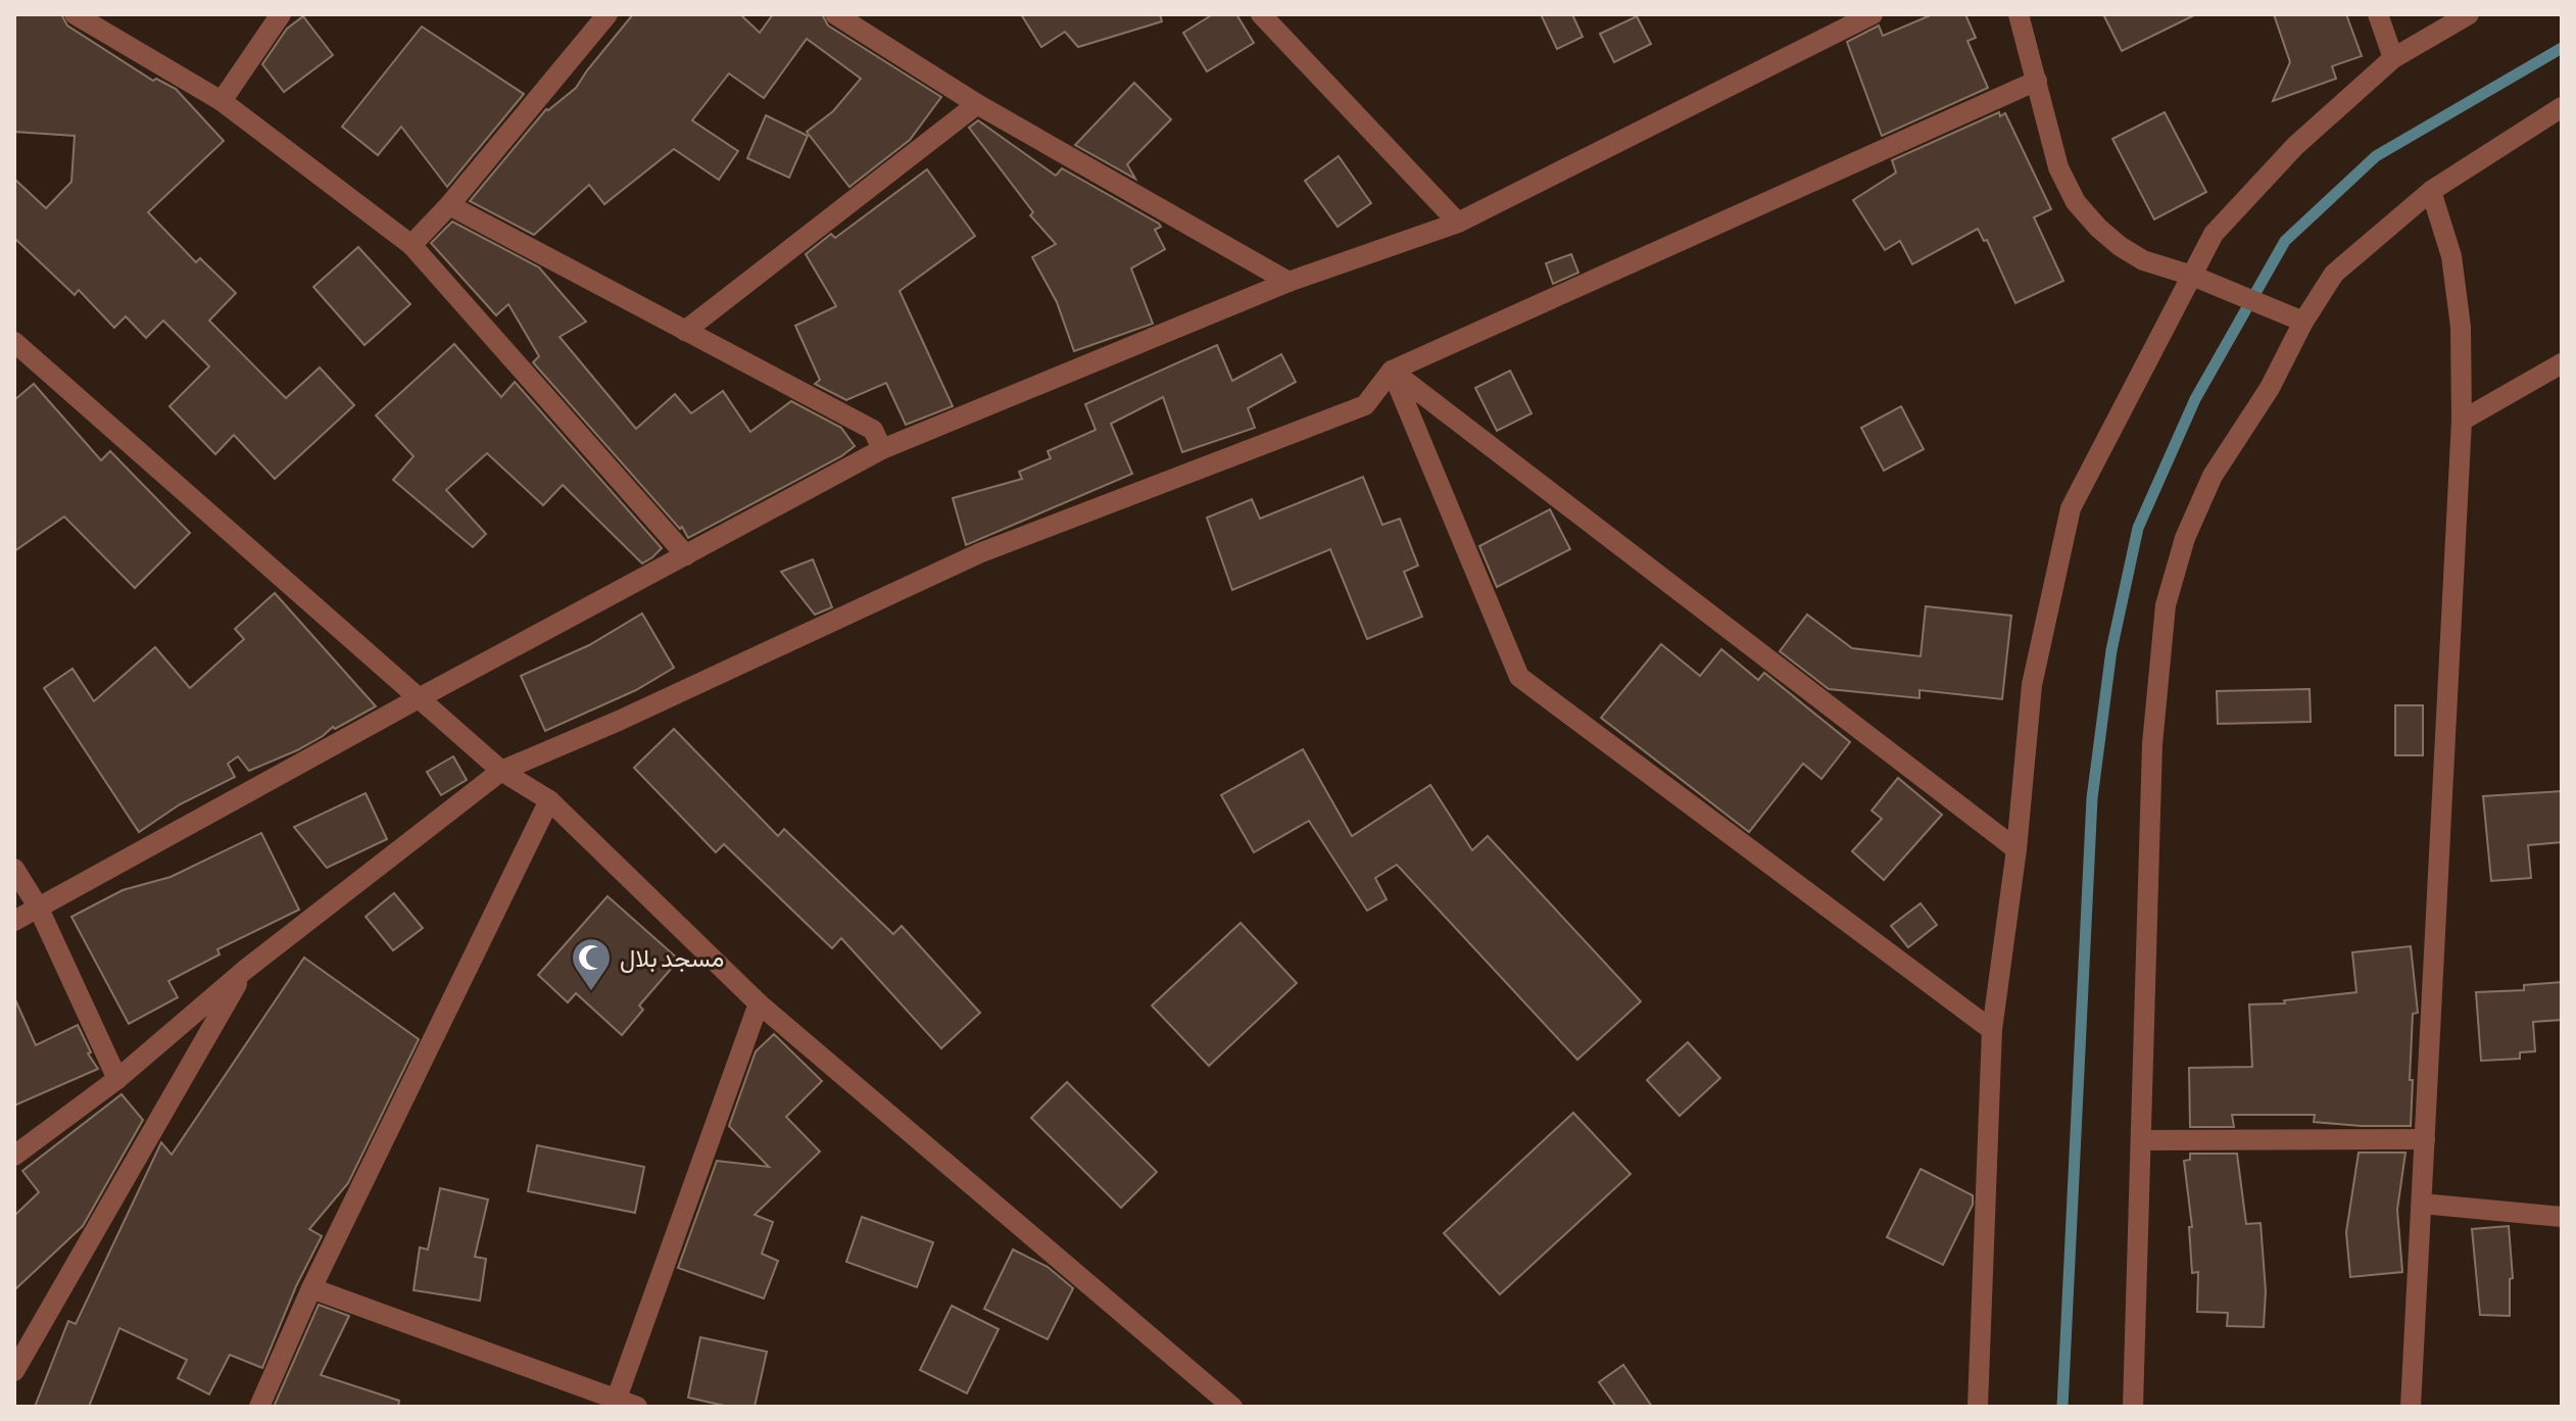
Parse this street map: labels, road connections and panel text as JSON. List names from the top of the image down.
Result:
{
  "places": {
    "mosque": ["مسجد بلال"]
  }
}
